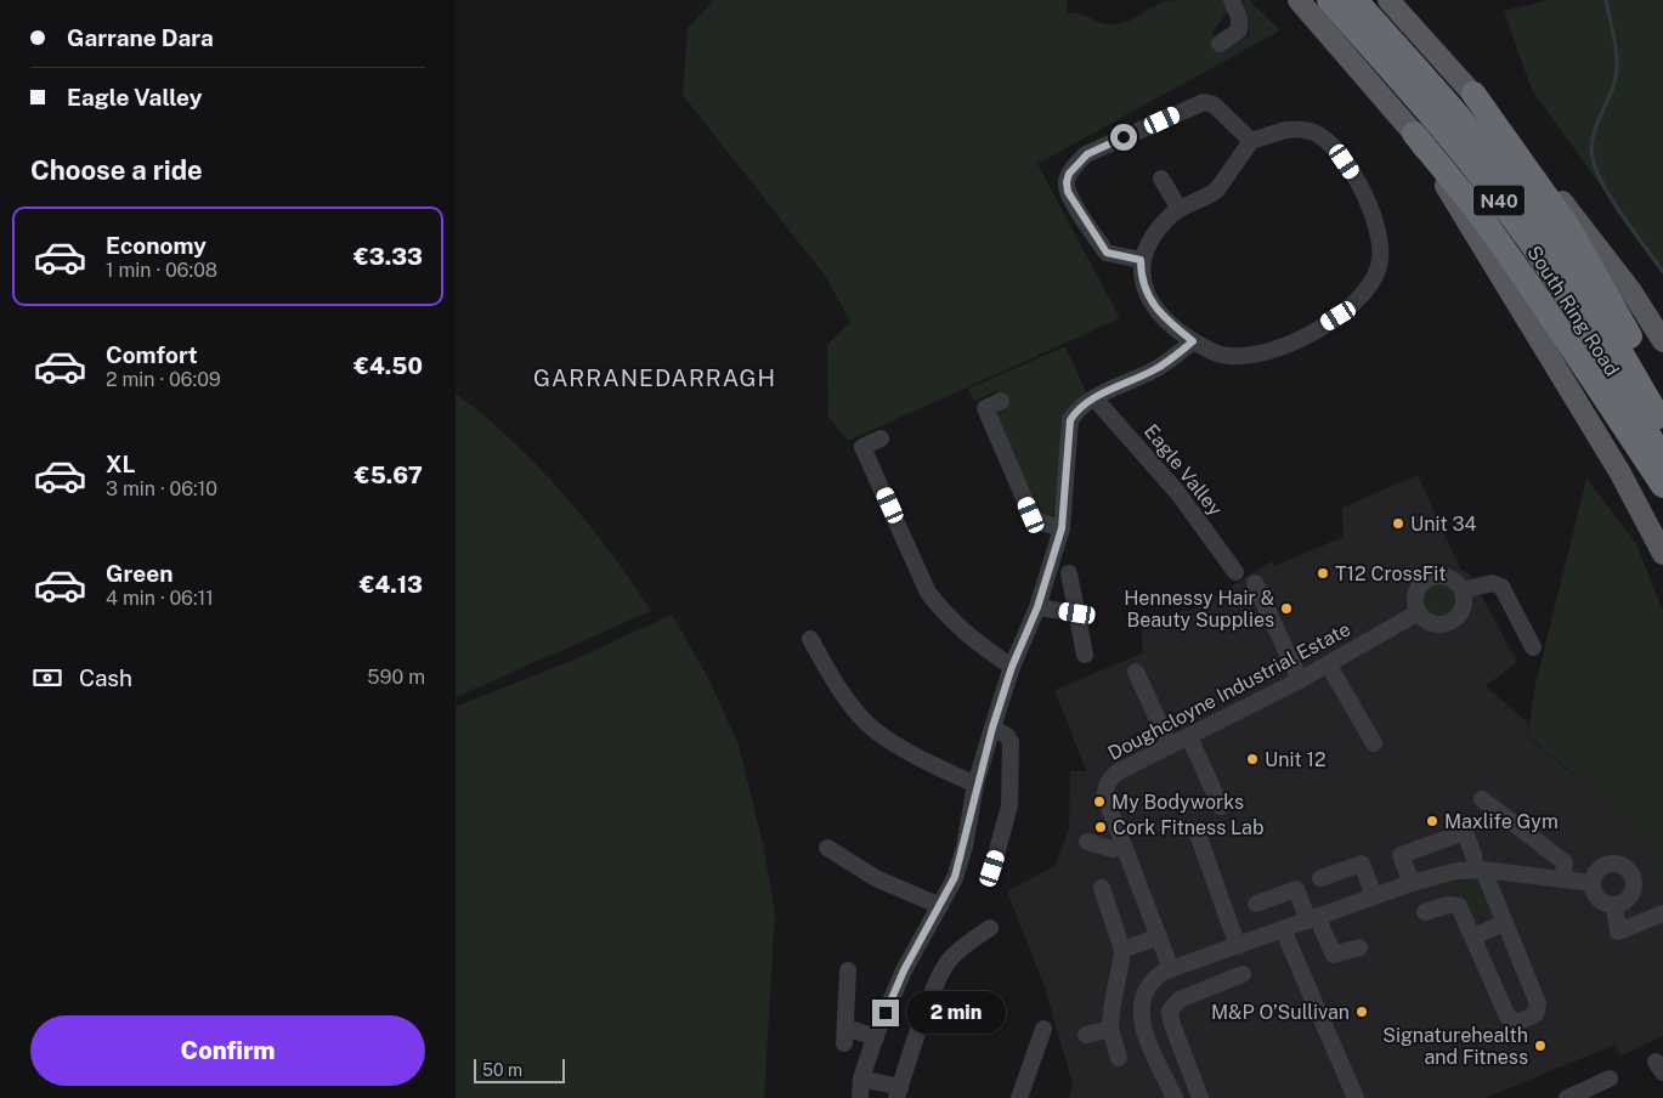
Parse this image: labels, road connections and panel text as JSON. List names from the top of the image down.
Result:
{
  "streets": {
    "highway": ["N40", "South Ring Road"],
    "street": ["Eagle Valley", "Doughcloyne Industrial Estate"]
  },
  "districts": ["GARRANEDARRAGH"],
  "places": [
    "Unit 34",
    "T12 CrossFit",
    "Hennessy Hair & Beauty Supplies",
    "Unit 12",
    "My Bodyworks",
    "Maxlife Gym",
    "Cork Fitness Lab",
    "M&P O’Sullivan",
    "Signaturehealth and Fitness"
  ],
  "scale_bar": "50 m",
  "page": {
    "banner": ["Garrane Dara", "Eagle Valley"],
    "heading": "Choose a ride",
    "list": [
      {
        "name": "Economy",
        "note": "1 min · 06:08",
        "value": "€3.33"
      },
      {
        "name": "Comfort",
        "note": "2 min · 06:09",
        "value": "€4.50"
      },
      {
        "name": "XL",
        "note": "3 min · 06:10",
        "value": "€5.67"
      },
      {
        "name": "Green",
        "note": "4 min · 06:11",
        "value": "€4.13"
      }
    ],
    "pay": ["Cash", "590 m"],
    "bubble": "2 min",
    "buttons": "Confirm",
    "scale": "50 m"
  }
}
